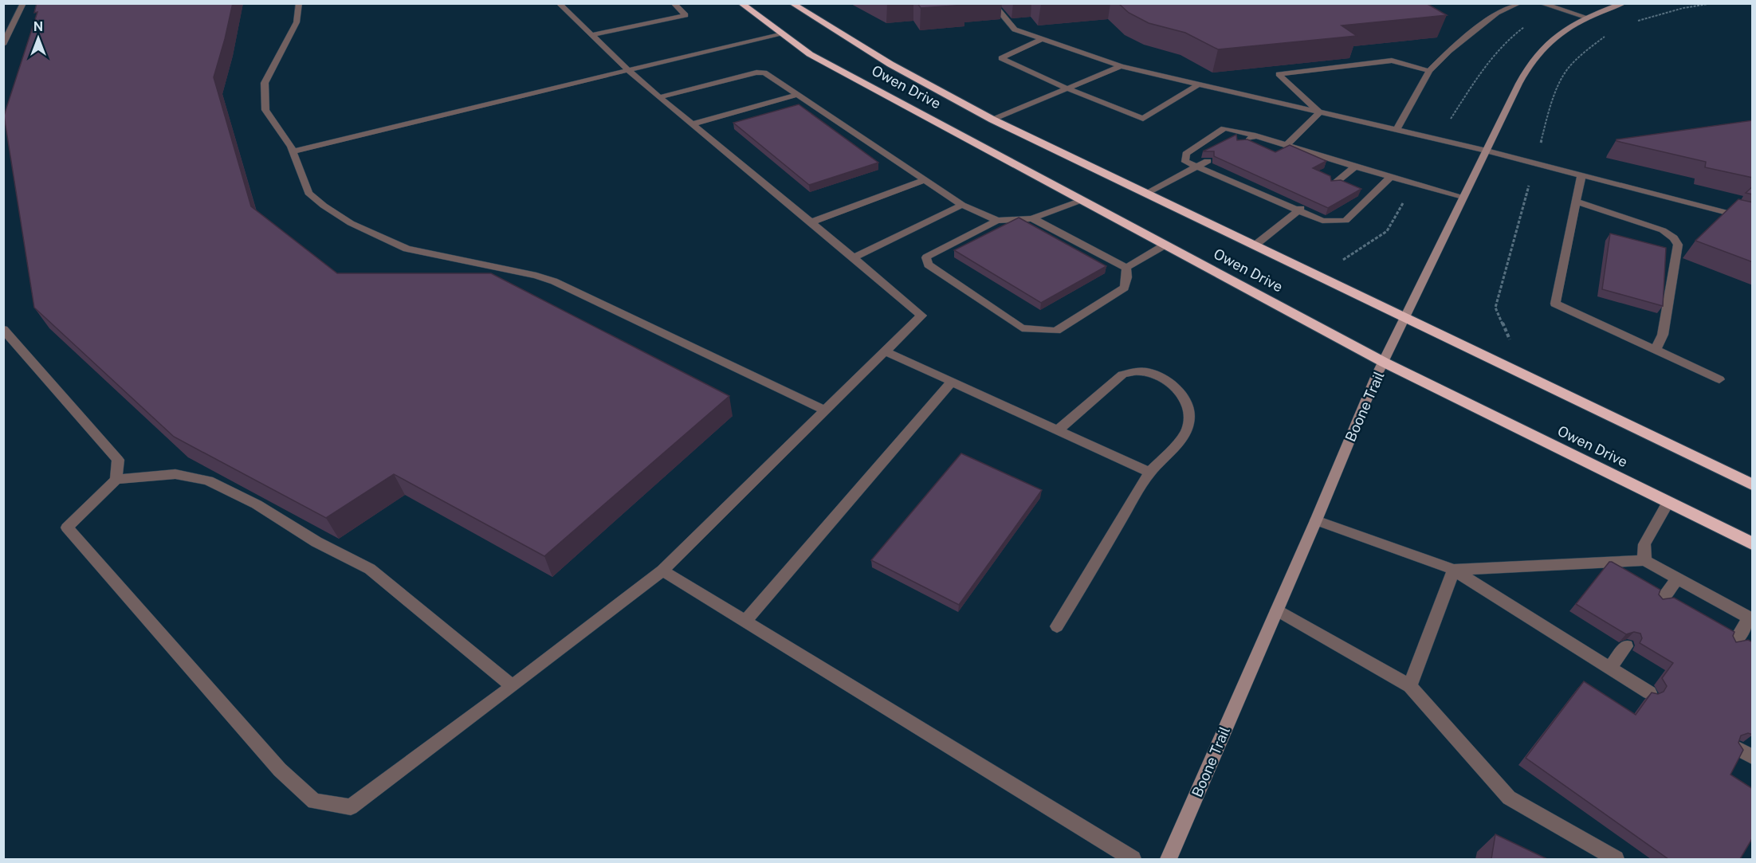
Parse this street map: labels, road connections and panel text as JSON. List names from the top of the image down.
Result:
{
  "streets": {
    "highway": ["Owen Drive"],
    "street": ["Boone Trail"]
  },
  "crossings": [
    ["Owen Drive", "Boone Trail"]
  ],
  "north": "top"
}
